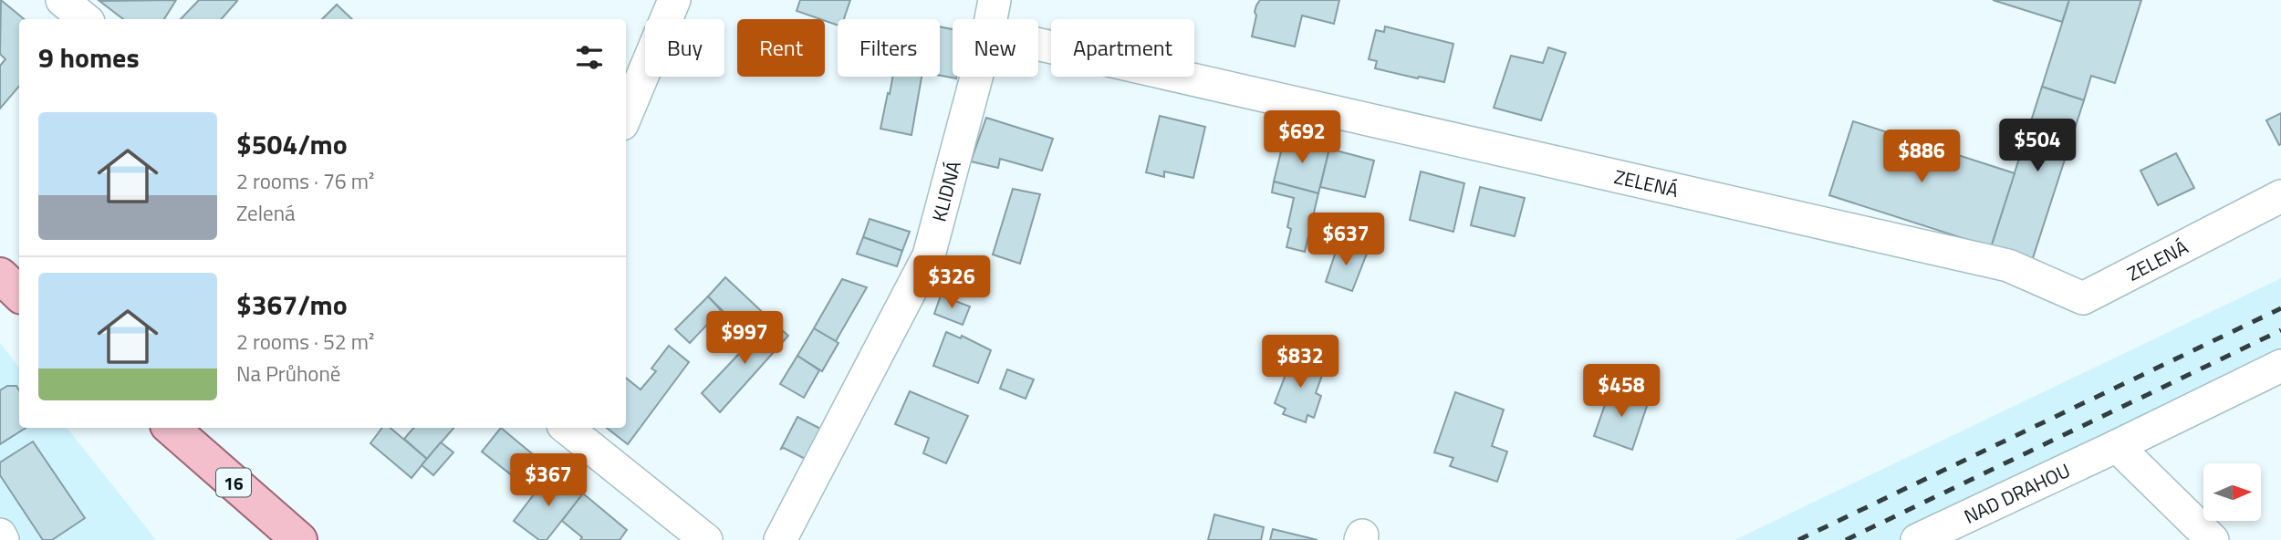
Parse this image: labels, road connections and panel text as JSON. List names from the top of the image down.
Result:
{
  "streets": {
    "main road": ["16"],
    "street": ["ZELENÁ", "KLIDNÁ", "NAD DRAHOU"]
  },
  "north": "right",
  "page": {
    "chip": [
      "Buy",
      "Rent",
      "Filters",
      "New",
      "Apartment"
    ],
    "heading": "9 homes",
    "list": [
      {
        "name": "$504/mo",
        "note": "2 rooms · 76 m² · Zelená"
      },
      {
        "name": "$367/mo",
        "note": "2 rooms · 52 m² · Na Průhoně"
      }
    ],
    "price": [
      "$692",
      "$504",
      "$886",
      "$637",
      "$326",
      "$997",
      "$832",
      "$458",
      "$367"
    ]
  }
}
